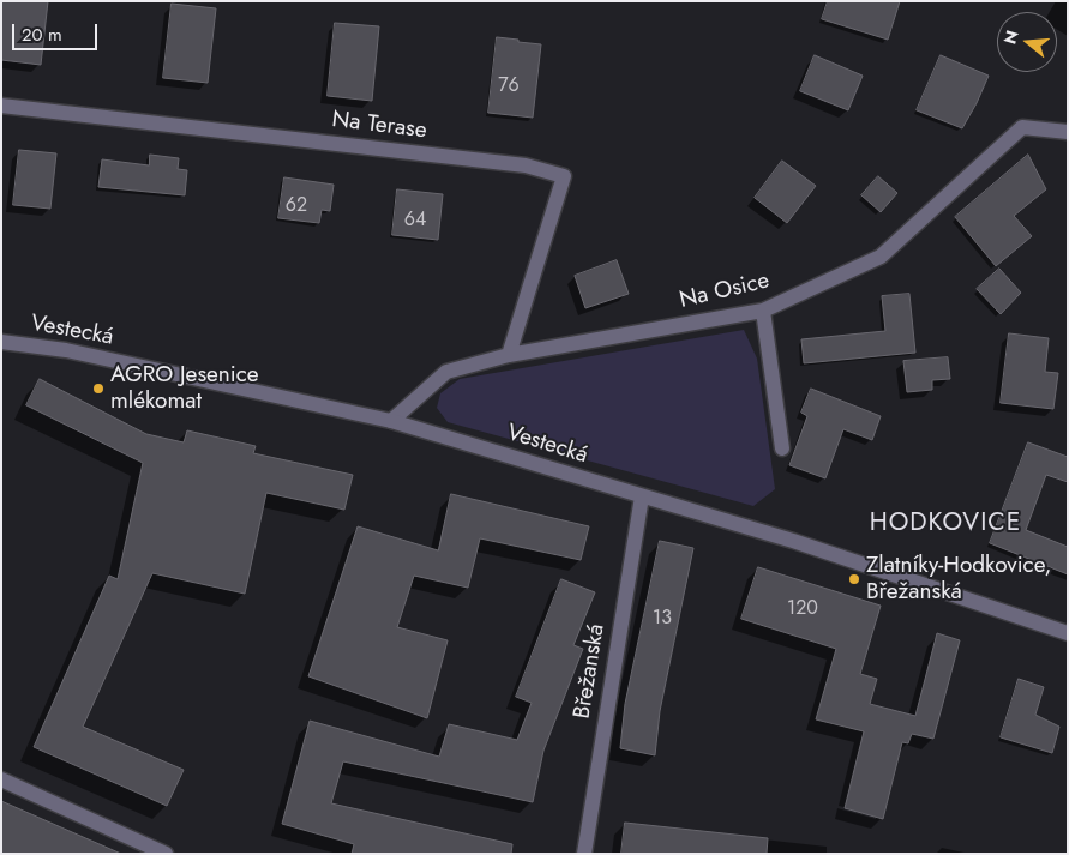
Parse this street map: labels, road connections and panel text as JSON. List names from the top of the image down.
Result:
{
  "streets": {
    "street": [
      "Na Terase",
      "Na Osice",
      "Vestecká",
      "Břežanská"
    ]
  },
  "crossings": [
    ["Na Terase", "Na Osice"],
    ["Na Osice", "Vestecká"],
    ["Vestecká", "Břežanská"]
  ],
  "districts": ["HODKOVICE"],
  "places": ["AGRO Jesenice mlékomat", "Zlatníky-Hodkovice, Břežanská"],
  "house_numbers": [
    "76",
    "62",
    "64",
    "120",
    "13"
  ],
  "scale_bar": "20 m",
  "north": "left"
}
